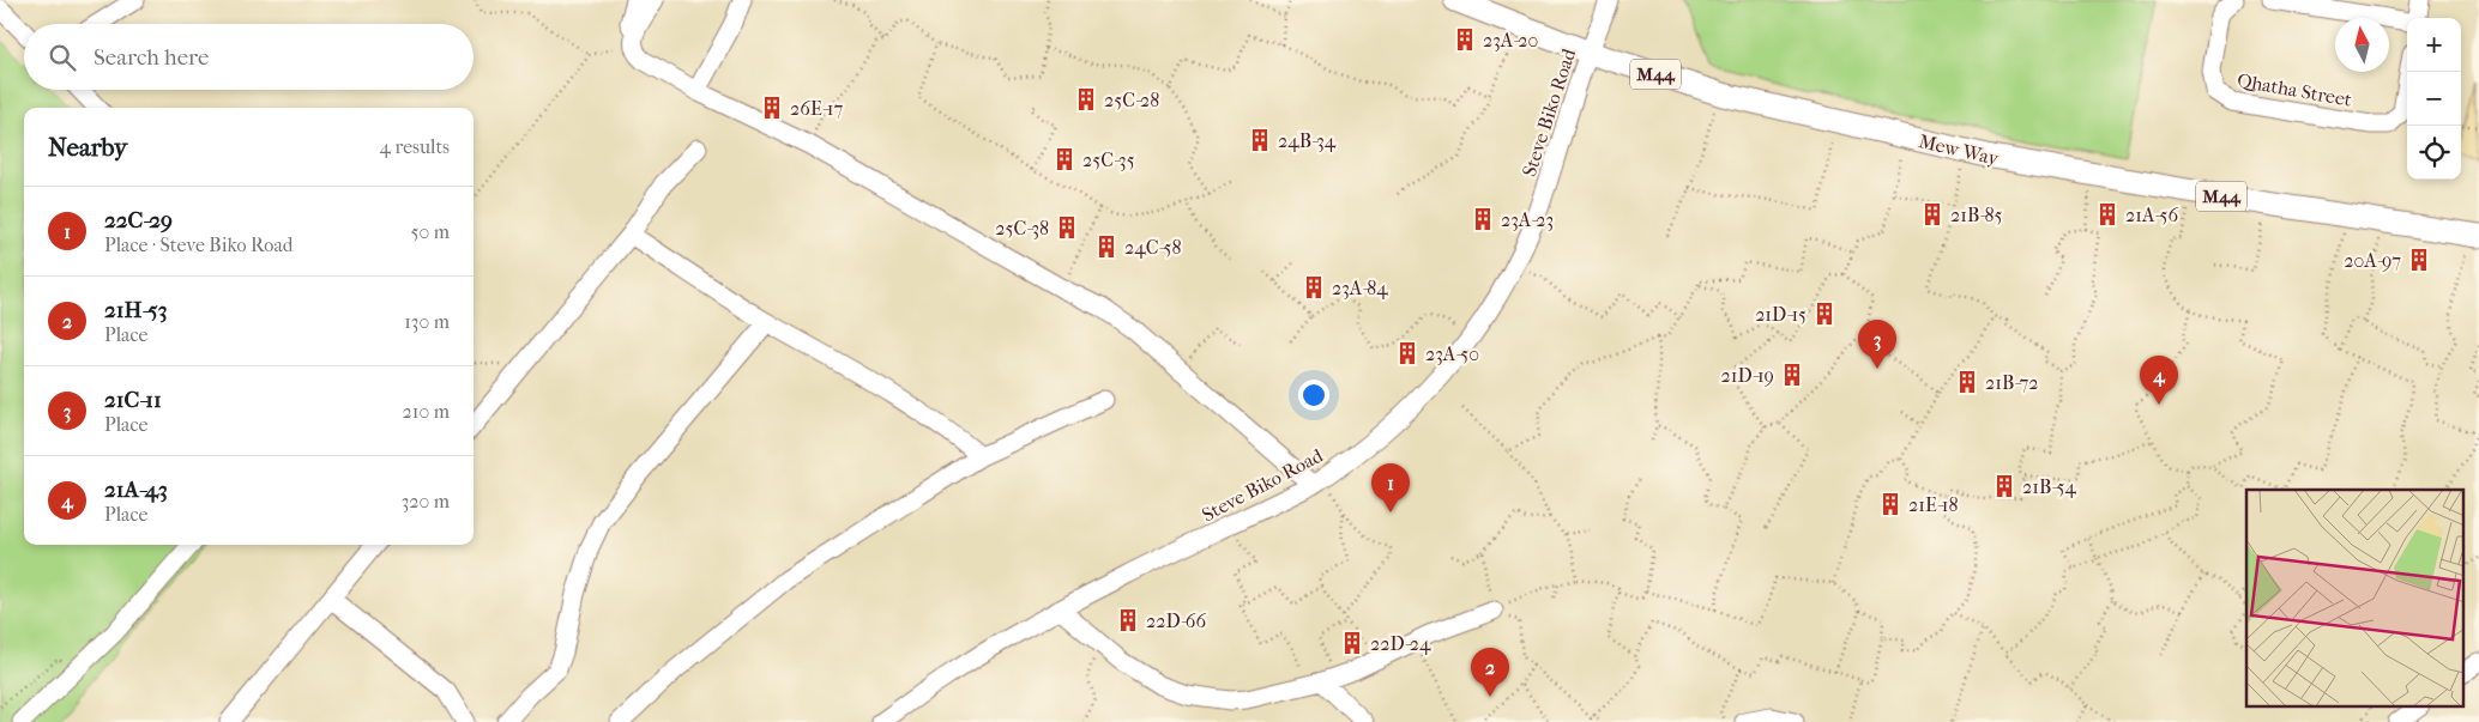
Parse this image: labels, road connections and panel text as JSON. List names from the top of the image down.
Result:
{
  "streets": {
    "main road": ["M44", "Mew Way"],
    "street": ["Qhatha Street", "Steve Biko Road"]
  },
  "crossings": [
    ["Steve Biko Road", "Mew Way"]
  ],
  "places": {
    "building": [
      "23A-20",
      "25C-28",
      "26E-17",
      "24B-34",
      "25C-35",
      "21B-85",
      "21A-56",
      "23A-23",
      "25C-38",
      "24C-58",
      "20A-97",
      "23A-84",
      "21D-15",
      "23A-50",
      "21D-19",
      "21B-72",
      "21B-54",
      "21E-18",
      "22D-66",
      "22D-24"
    ]
  },
  "north": "top",
  "page": {
    "map_buttons": ["+", "−"],
    "search": "Search here",
    "heading": ["Nearby", "4 results"],
    "list": [
      {
        "mark": "1",
        "name": "22C-29",
        "note": "Place · Steve Biko Road",
        "value": "50 m"
      },
      {
        "mark": "2",
        "name": "21H-53",
        "note": "Place",
        "value": "130 m"
      },
      {
        "mark": "3",
        "name": "21C-11",
        "note": "Place",
        "value": "210 m"
      },
      {
        "mark": "4",
        "name": "21A-43",
        "note": "Place",
        "value": "320 m"
      }
    ],
    "pins": [
      "3",
      "4",
      "1",
      "2"
    ]
  }
}
